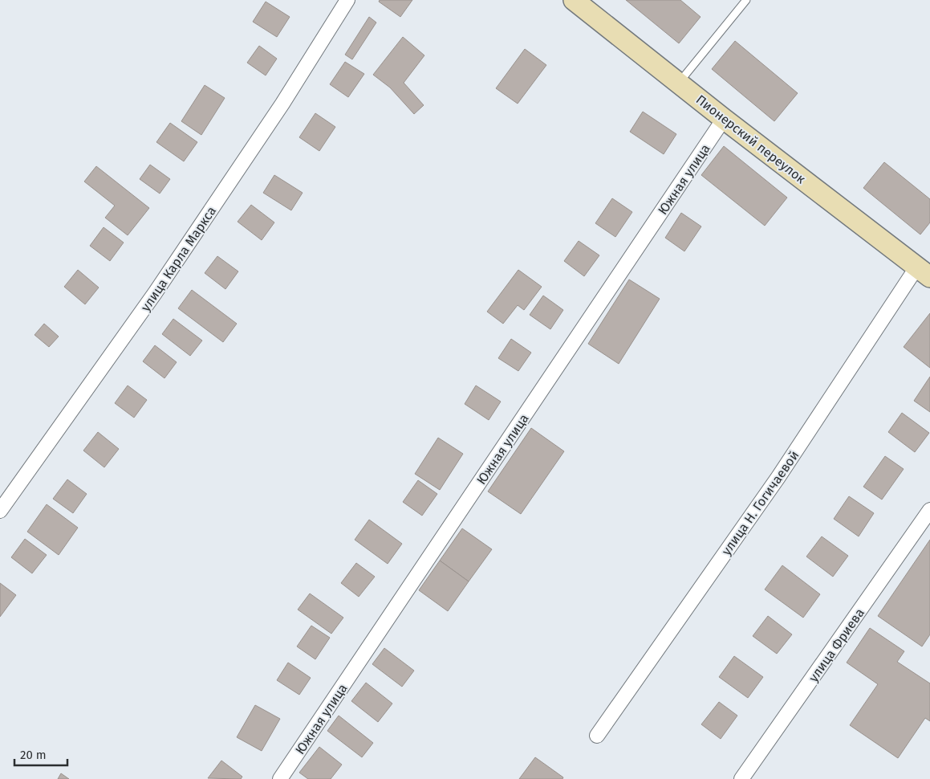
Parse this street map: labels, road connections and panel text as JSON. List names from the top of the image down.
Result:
{
  "streets": {
    "street": [
      "Пионерский переулок",
      "Южная улица",
      "улица Карла Маркса",
      "улица Н. Гогичаевой",
      "улица Фриева"
    ]
  },
  "crossings": [
    ["Пионерский переулок", "Южная улица"],
    ["Пионерский переулок", "улица Н. Гогичаевой"]
  ],
  "scale_bar": "20 m"
}
